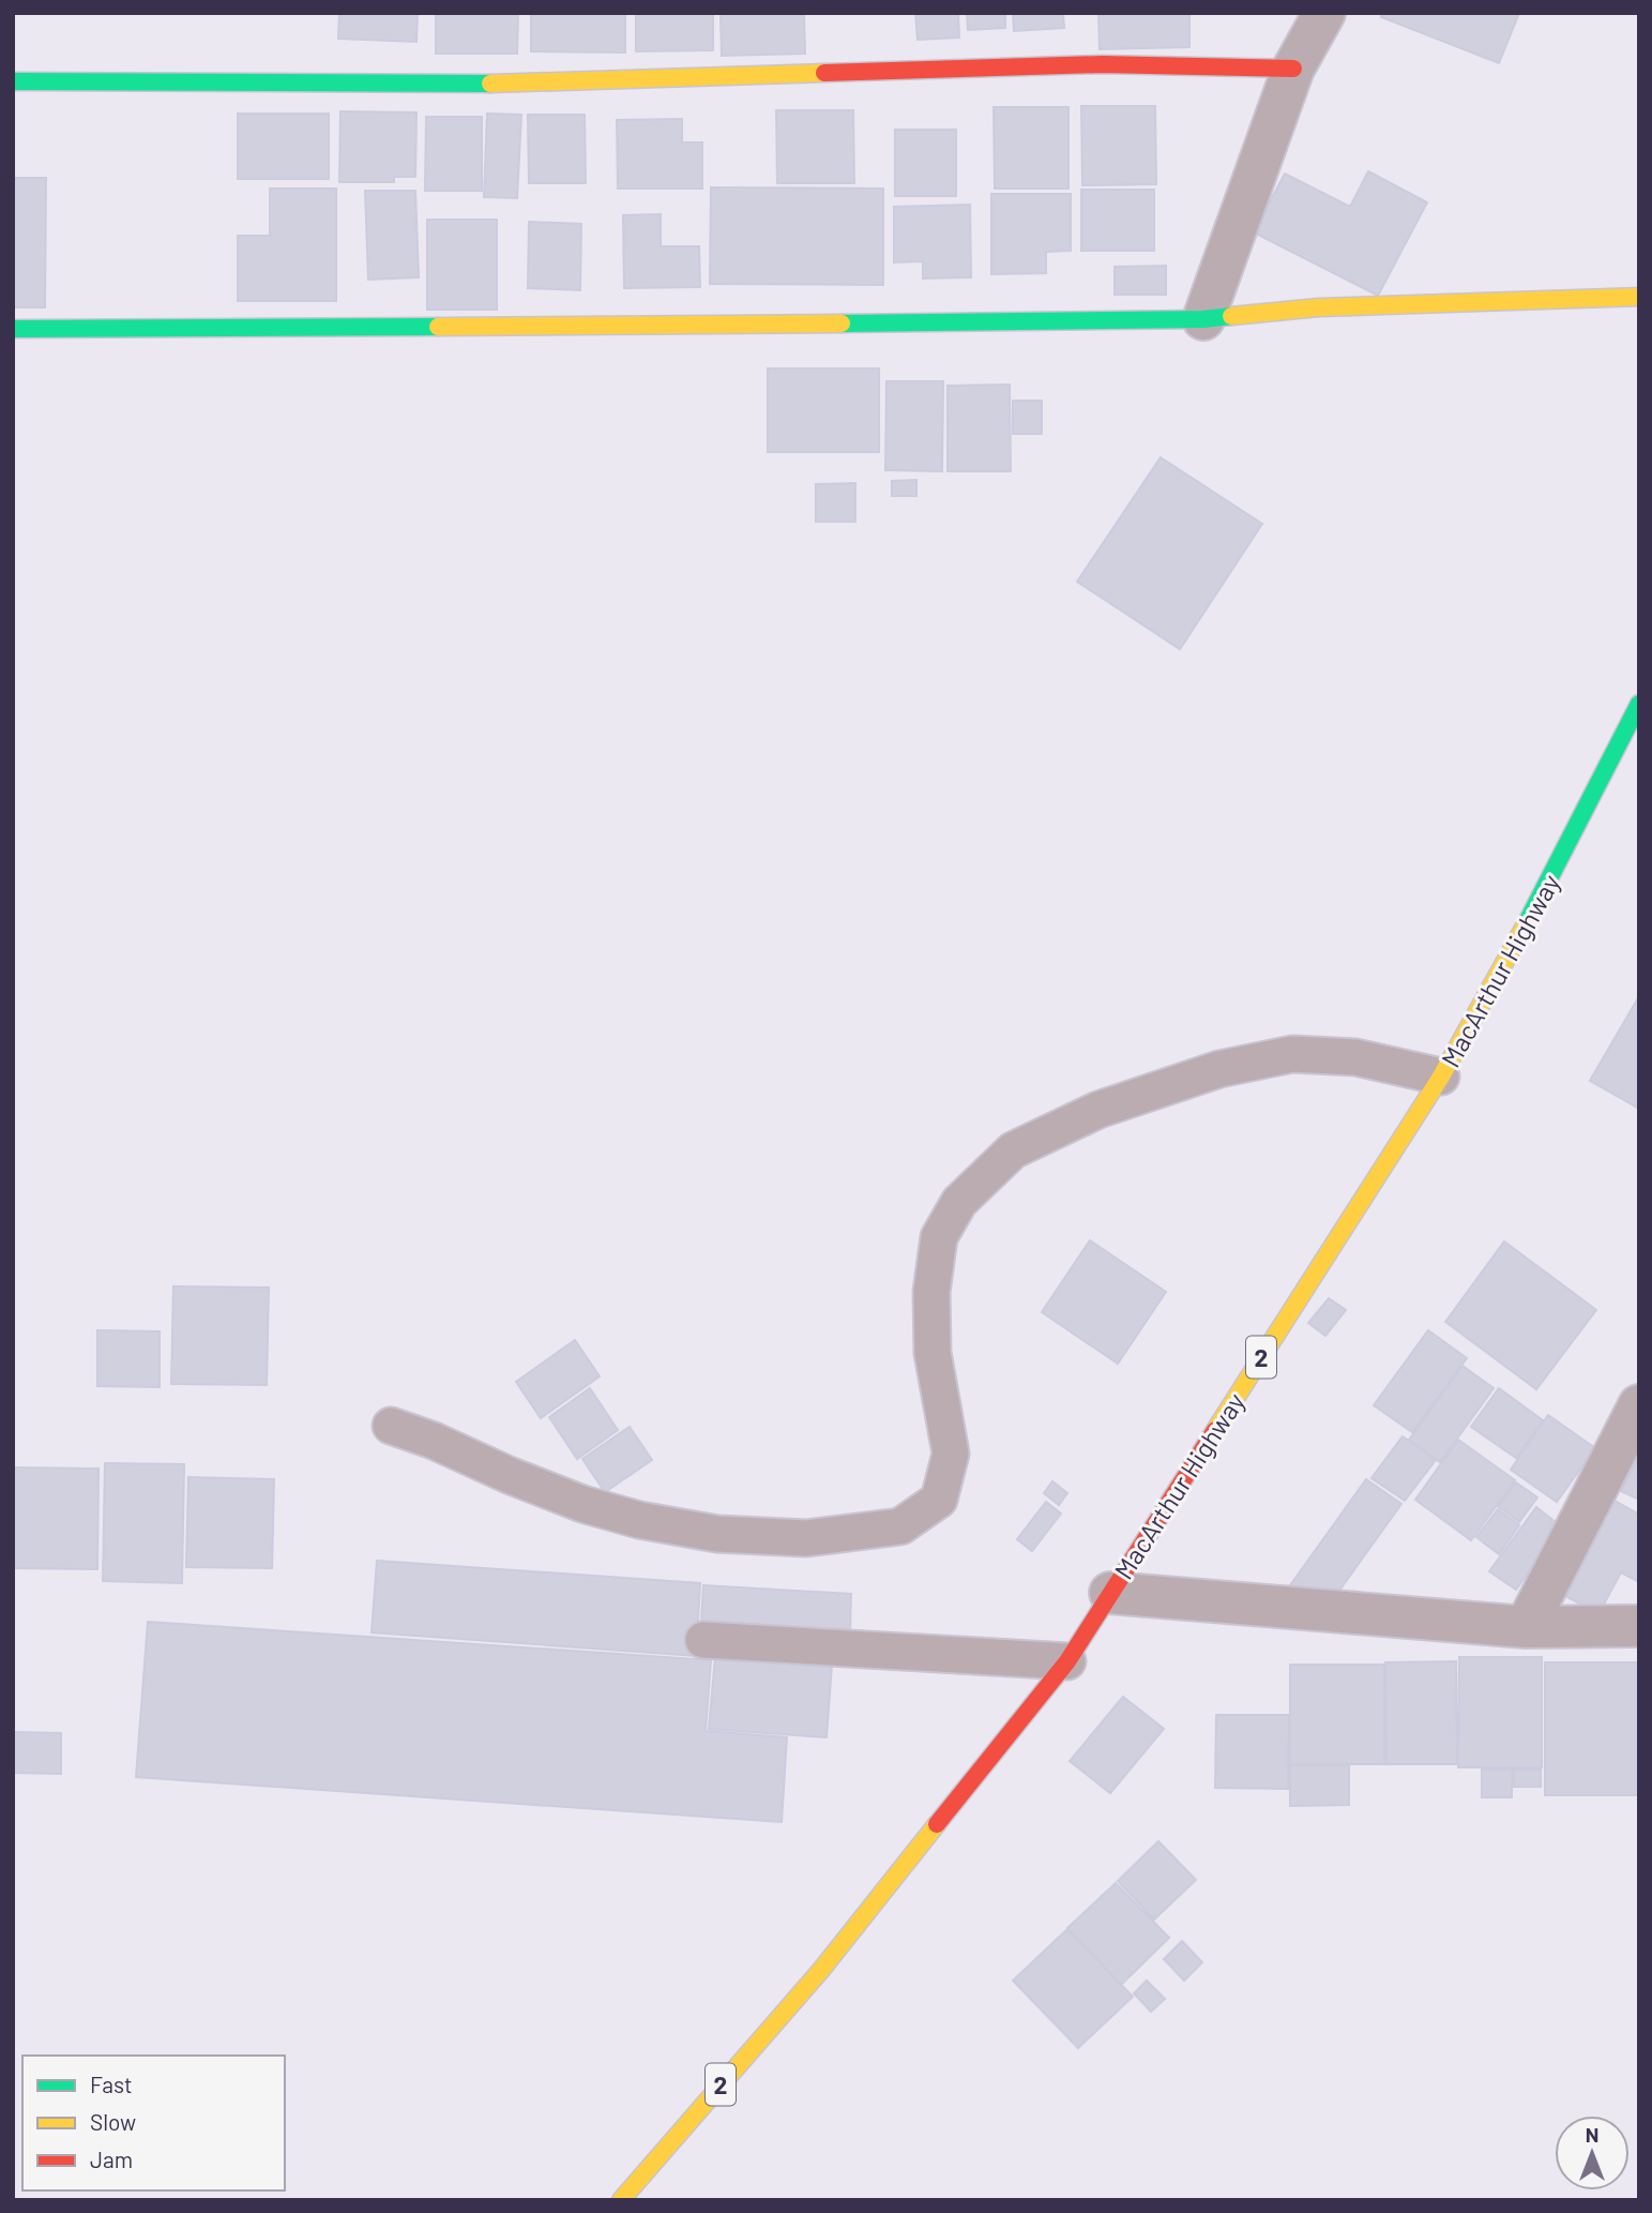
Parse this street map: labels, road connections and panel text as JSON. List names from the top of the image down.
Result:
{
  "streets": {
    "main road": ["MacArthur Highway", "2"]
  },
  "legend": ["Fast", "Slow", "Jam"],
  "north": "top"
}
